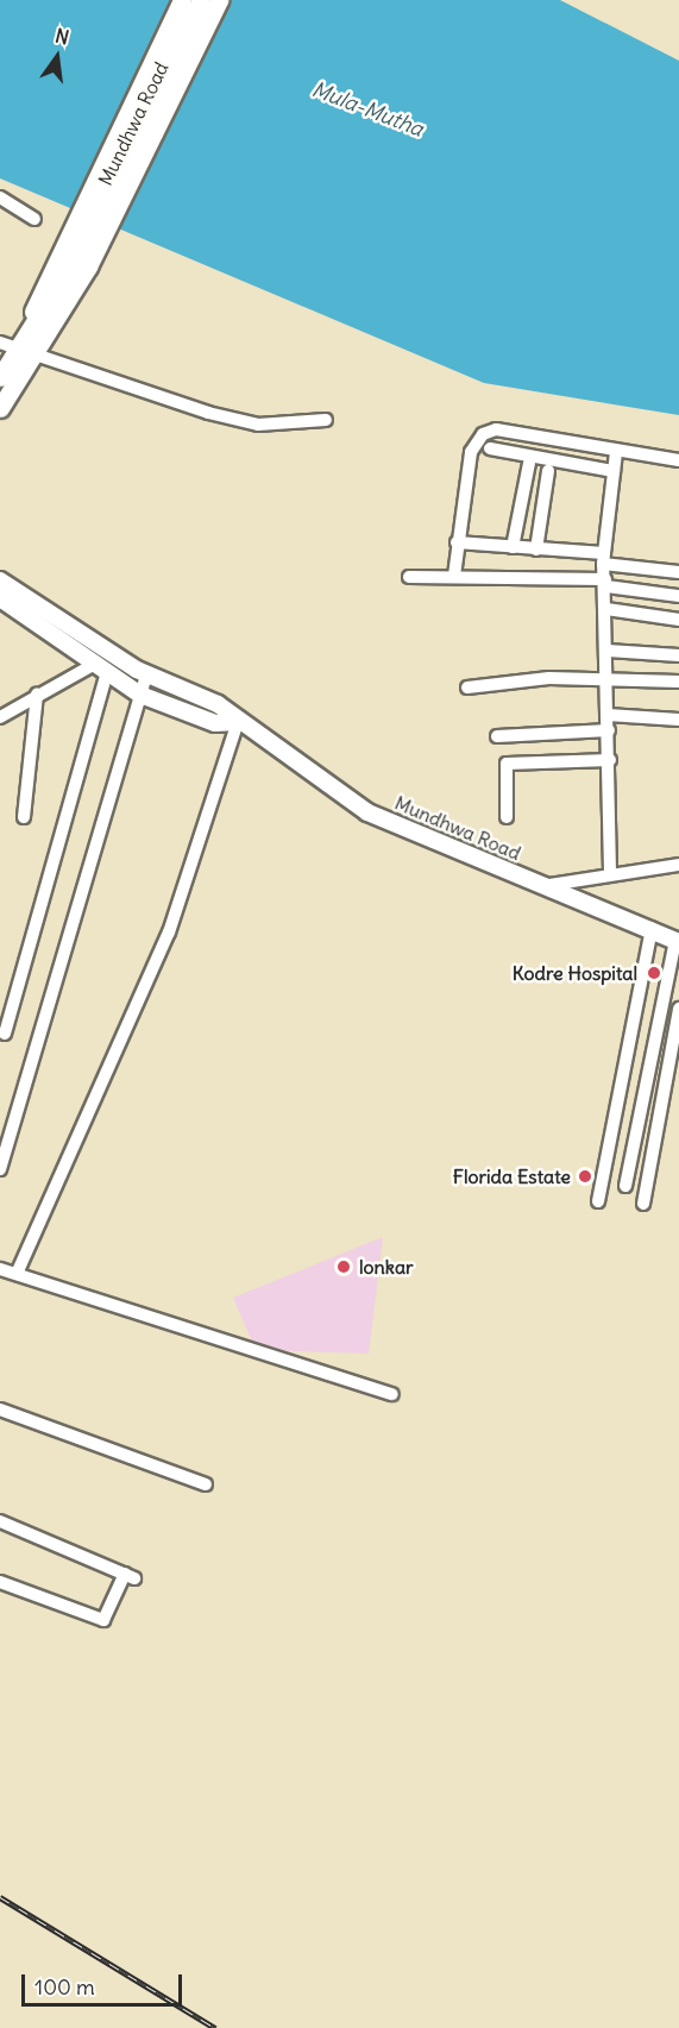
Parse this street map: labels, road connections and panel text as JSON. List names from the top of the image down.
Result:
{
  "streets": {
    "highway": ["Mundhwa Road"]
  },
  "water": ["Mula-Mutha"],
  "places": ["Kodre Hospital", "Florida Estate", "lonkar"],
  "scale_bar": "100 m",
  "north": "top"
}
